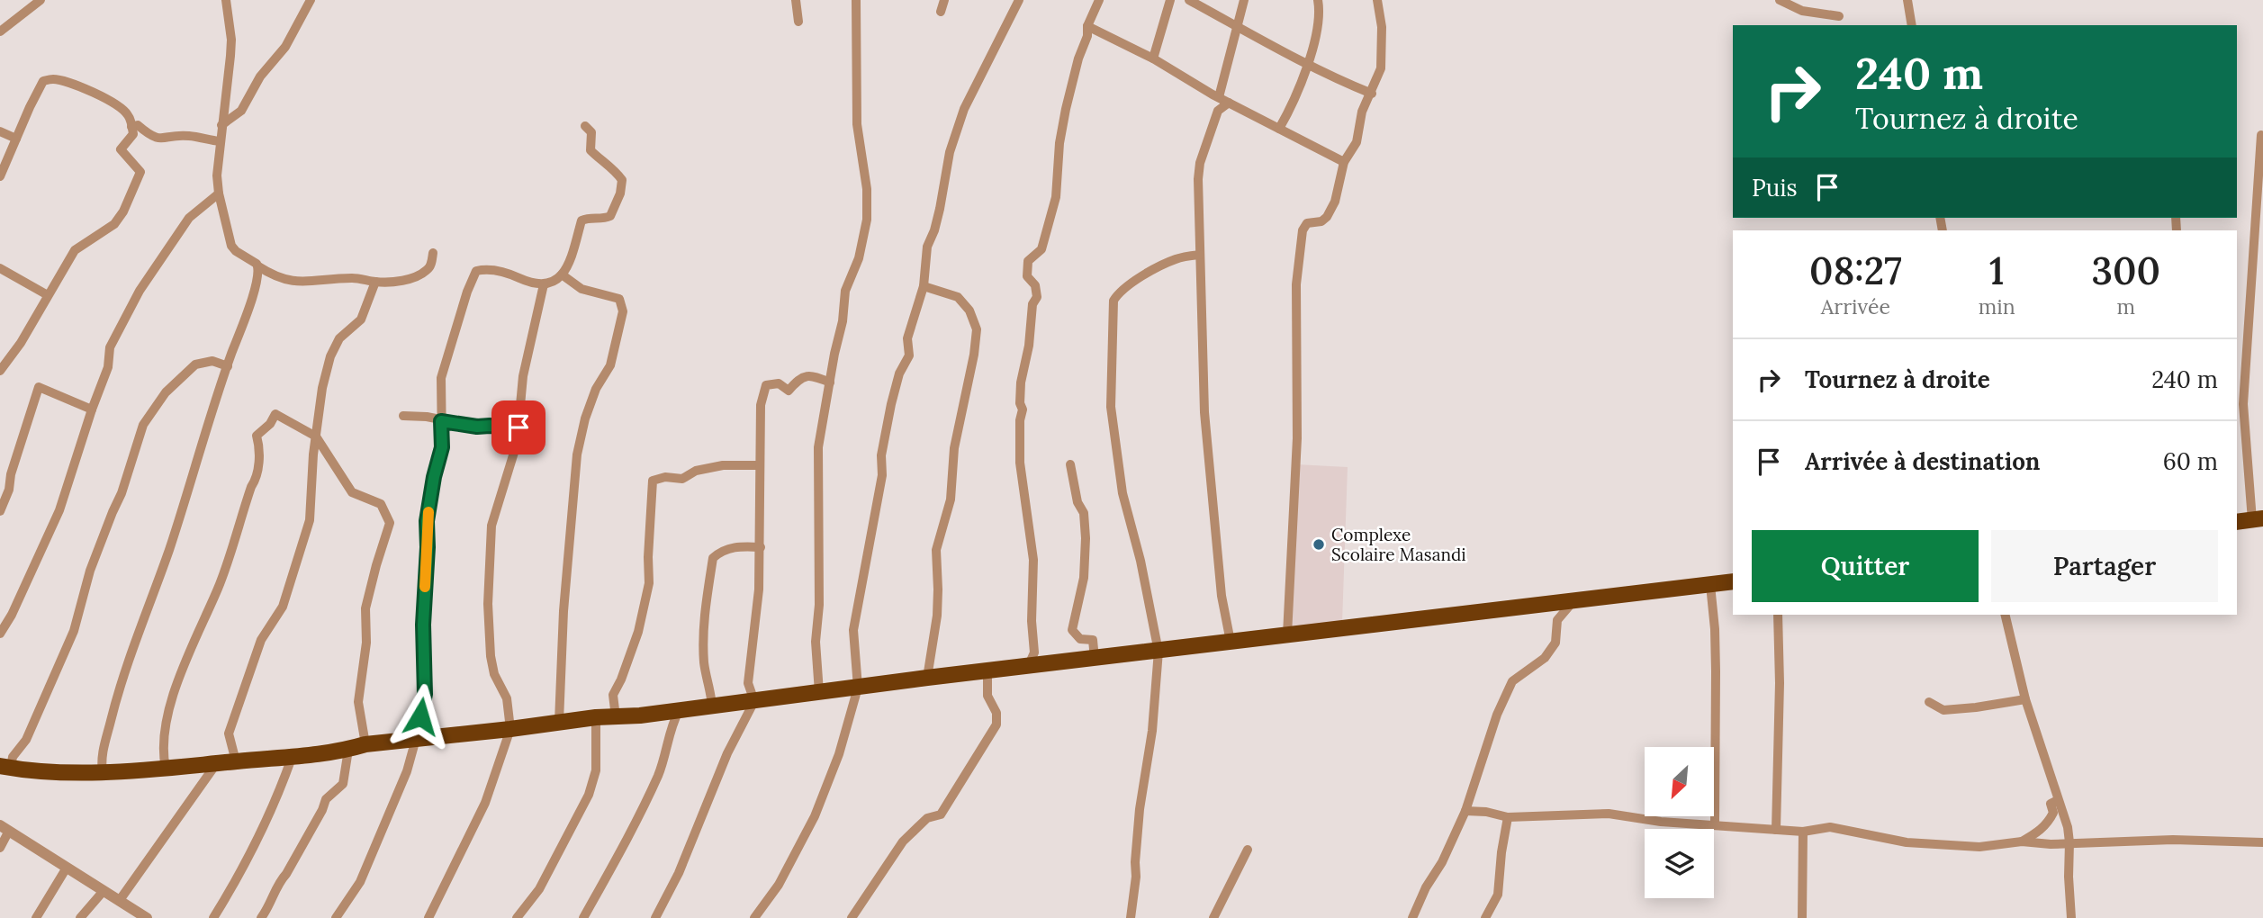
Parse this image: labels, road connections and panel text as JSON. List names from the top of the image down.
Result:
{
  "places": ["Complexe Scolaire Masandi"],
  "north": "bottom left",
  "page": {
    "turn": ["240 m", "Tournez à droite"],
    "then": "Puis",
    "eta": [
      "08:27",
      "Arrivée",
      "1",
      "min",
      "300",
      "m"
    ],
    "list": [
      {
        "name": "Tournez à droite",
        "value": "240 m"
      },
      {
        "name": "Arrivée à destination",
        "value": "60 m"
      }
    ],
    "buttons": ["Quitter", "Partager"]
  }
}
